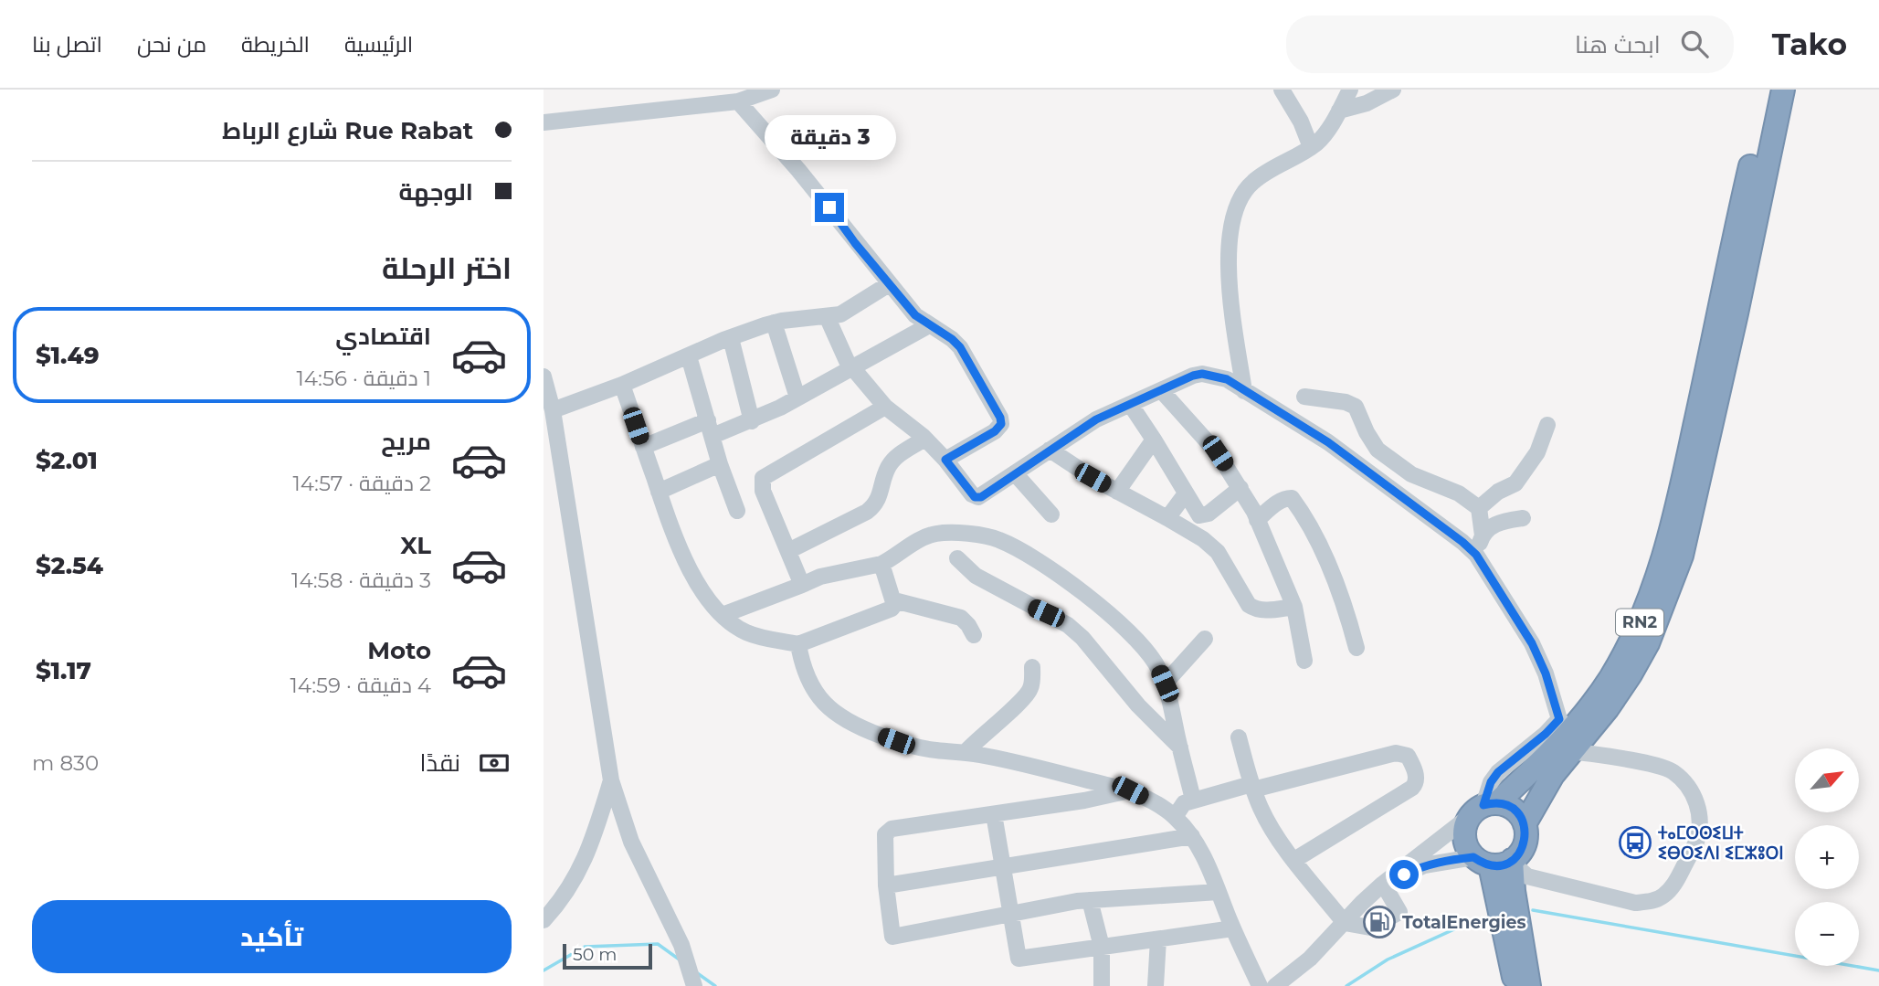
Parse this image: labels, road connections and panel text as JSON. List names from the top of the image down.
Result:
{
  "streets": {
    "highway": ["RN2"]
  },
  "places": {
    "bus stop": ["ⵜⴰⵎⵔⵙⵉⵡⵜ ⵉⴱⵔⵉⴷⵏ ⵉⵎⵣⵓⵔⵏ"],
    "fuel station": ["TotalEnergies"]
  },
  "scale_bar": "50 m",
  "north": "top right",
  "page": {
    "header": "Tako",
    "search": "ابحث هنا",
    "nav": [
      "الرئيسية",
      "الخريطة",
      "من نحن",
      "اتصل بنا"
    ],
    "banner": ["Rue Rabat شارع الرباط", "الوجهة"],
    "bubble": "3 دقيقة",
    "heading": "اختر الرحلة",
    "list": [
      {
        "name": "اقتصادي",
        "note": "1 دقيقة · 14:56",
        "value": "$1.49"
      },
      {
        "name": "مريح",
        "note": "2 دقيقة · 14:57",
        "value": "$2.01"
      },
      {
        "name": "XL",
        "note": "3 دقيقة · 14:58",
        "value": "$2.54"
      },
      {
        "name": "Moto",
        "note": "4 دقيقة · 14:59",
        "value": "$1.17"
      }
    ],
    "pay": ["نقدًا", "830 m"],
    "map_buttons": ["+", "−"],
    "buttons": "تأكيد",
    "scale": "50 m"
  }
}
